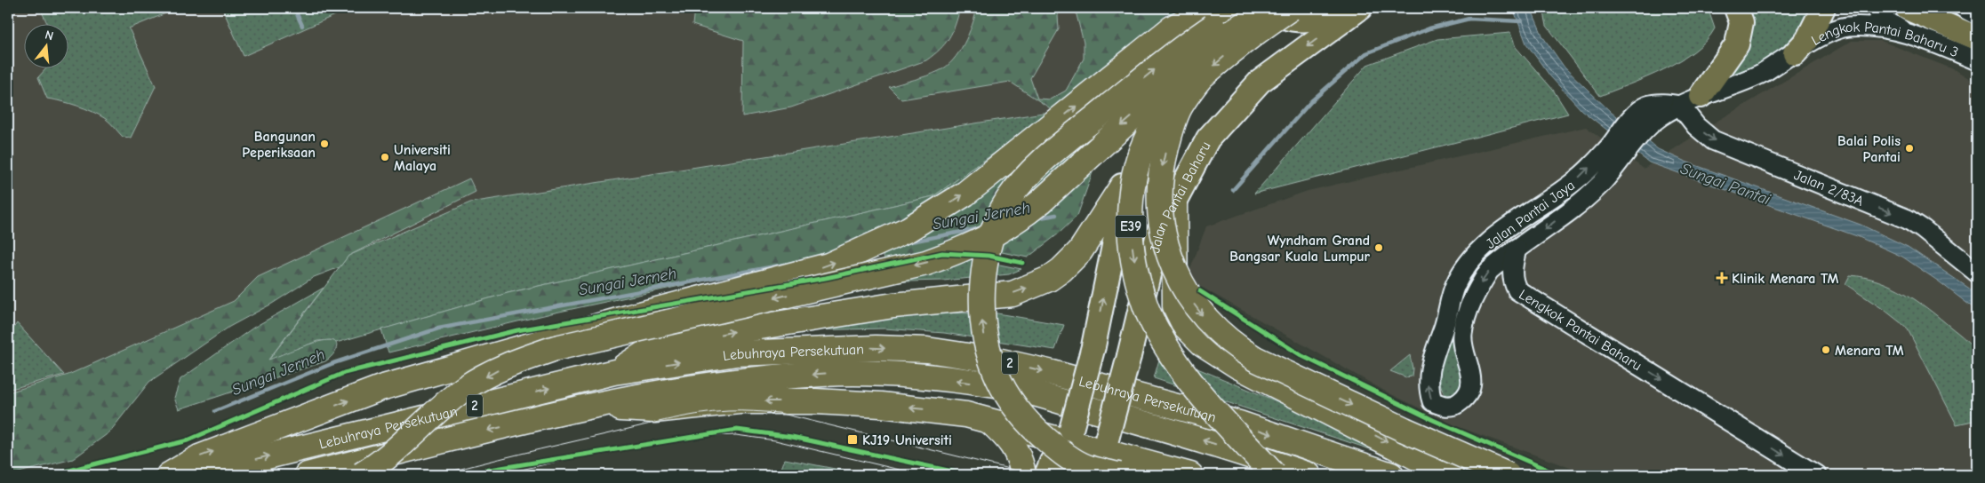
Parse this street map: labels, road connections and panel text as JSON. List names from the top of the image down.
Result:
{
  "streets": {
    "highway": ["E39", "Lebuhraya Persekutuan", "2"],
    "main road": ["Jalan Pantai Baharu"],
    "street": [
      "Lengkok Pantai Baharu 3",
      "Jalan 2/83A",
      "Jalan Pantai Jaya",
      "Lengkok Pantai Baharu"
    ]
  },
  "crossings": [
    ["Jalan 2/83A", "Jalan Pantai Jaya"],
    ["Jalan Pantai Jaya", "Lengkok Pantai Baharu"]
  ],
  "one_way": ["Jalan 2/83A", "Lengkok Pantai Baharu"],
  "water": ["Sungai Pantai", "Sungai Jerneh"],
  "places": {
    "other": [
      "Bangunan Peperiksaan",
      "Balai Polis Pantai",
      "Universiti Malaya",
      "Wyndham Grand Bangsar Kuala Lumpur",
      "Menara TM"
    ],
    "health": ["Klinik Menara TM"],
    "transit": ["KJ19 Universiti"]
  },
  "north": "top"
}
